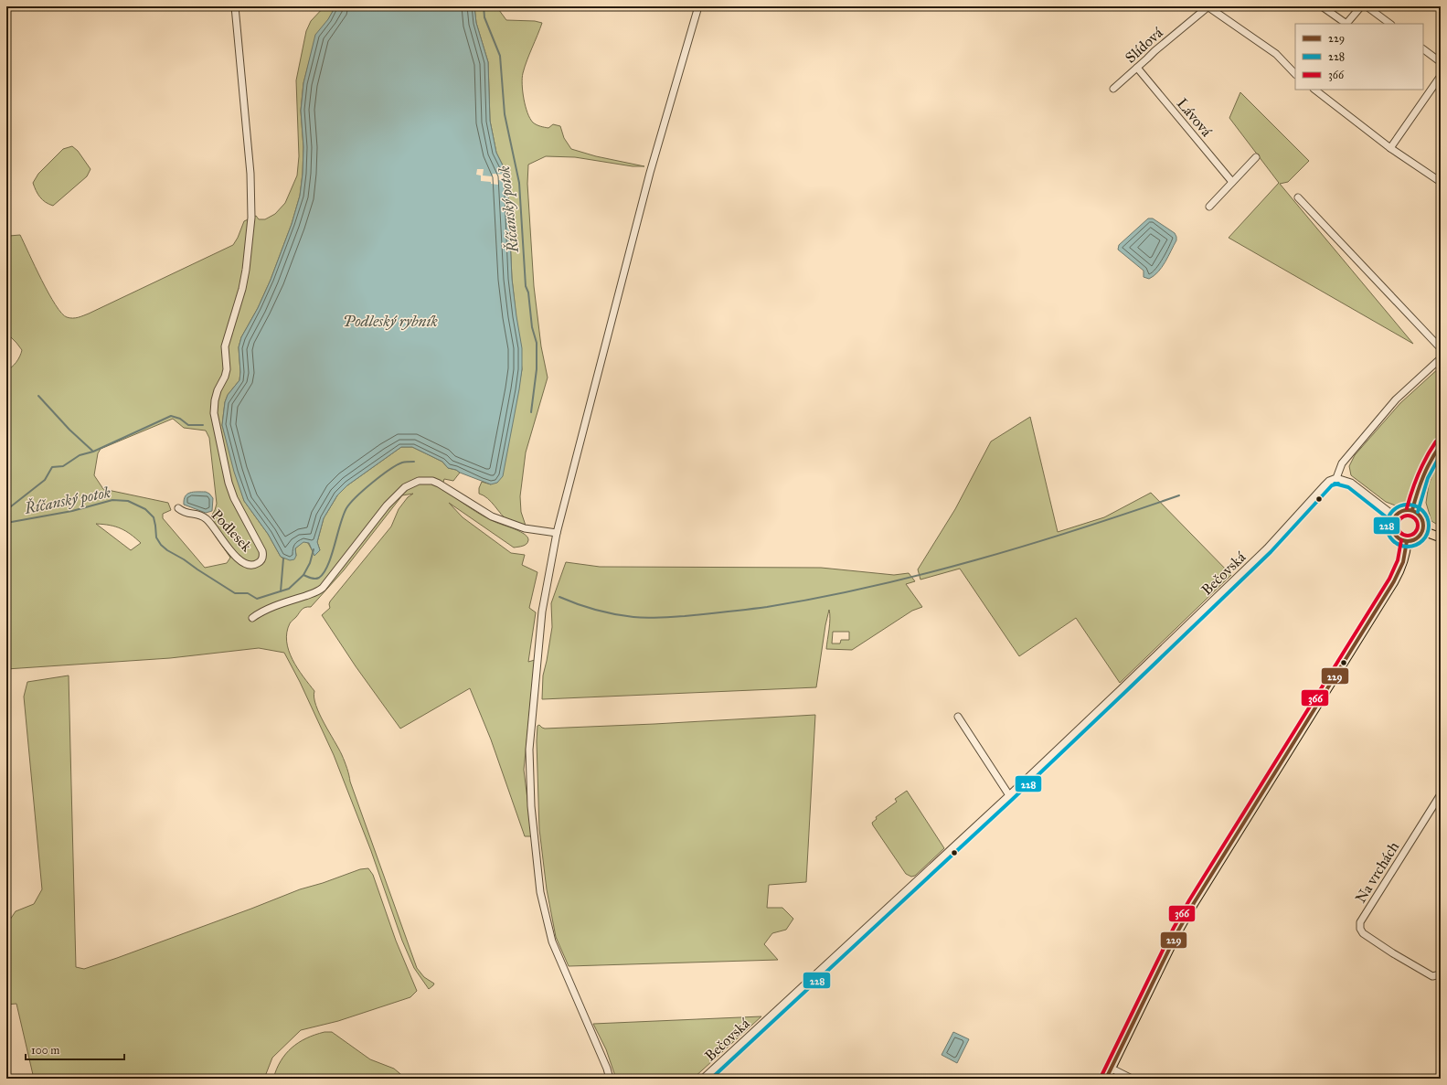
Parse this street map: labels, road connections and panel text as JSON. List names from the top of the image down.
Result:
{
  "streets": {
    "street": [
      "Slídová",
      "Lávová",
      "Podlesek",
      "Bečovská",
      "Na vrchách"
    ]
  },
  "crossings": [
    ["Slídová", "Lávová"]
  ],
  "water": ["Říčanský potok", "Podleský rybník"],
  "lines": ["transit line 366", "transit line 229", "transit line 228"],
  "legend": ["229", "228", "366"],
  "scale_bar": "100 m"
}
